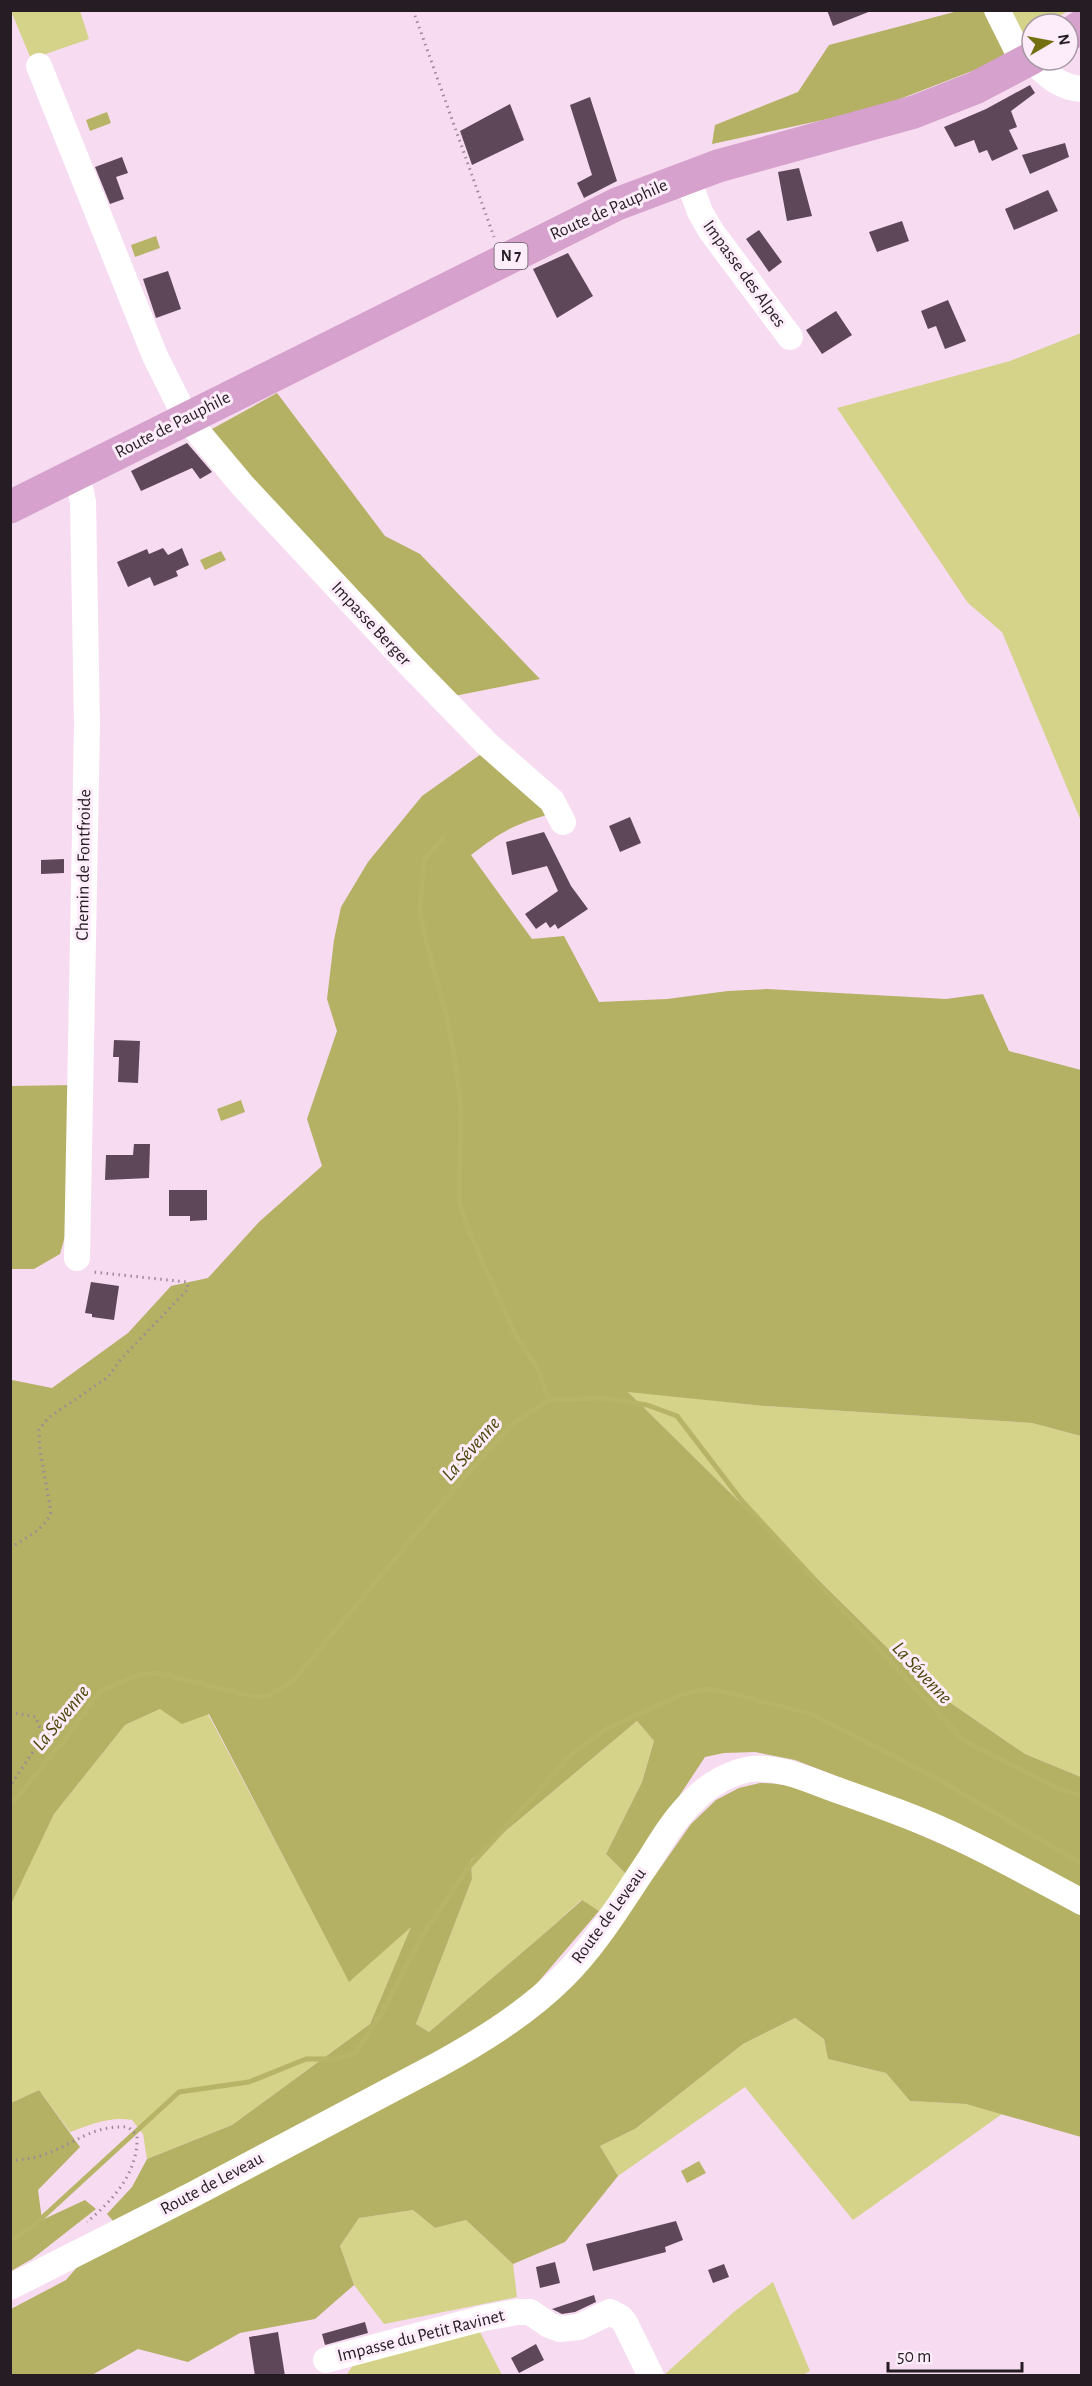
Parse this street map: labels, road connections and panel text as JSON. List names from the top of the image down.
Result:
{
  "streets": {
    "main road": ["Route de Pauphile", "N 7"],
    "street": [
      "Impasse des Alpes",
      "Impasse Berger",
      "Chemin de Fontfroide",
      "Route de Leveau",
      "Impasse du Petit Ravinet"
    ]
  },
  "crossings": [
    ["Route de Pauphile", "Impasse des Alpes"],
    ["Route de Pauphile", "Impasse Berger"],
    ["Route de Pauphile", "Chemin de Fontfroide"]
  ],
  "water": ["La Sévenne"],
  "scale_bar": "50 m",
  "north": "right"
}
